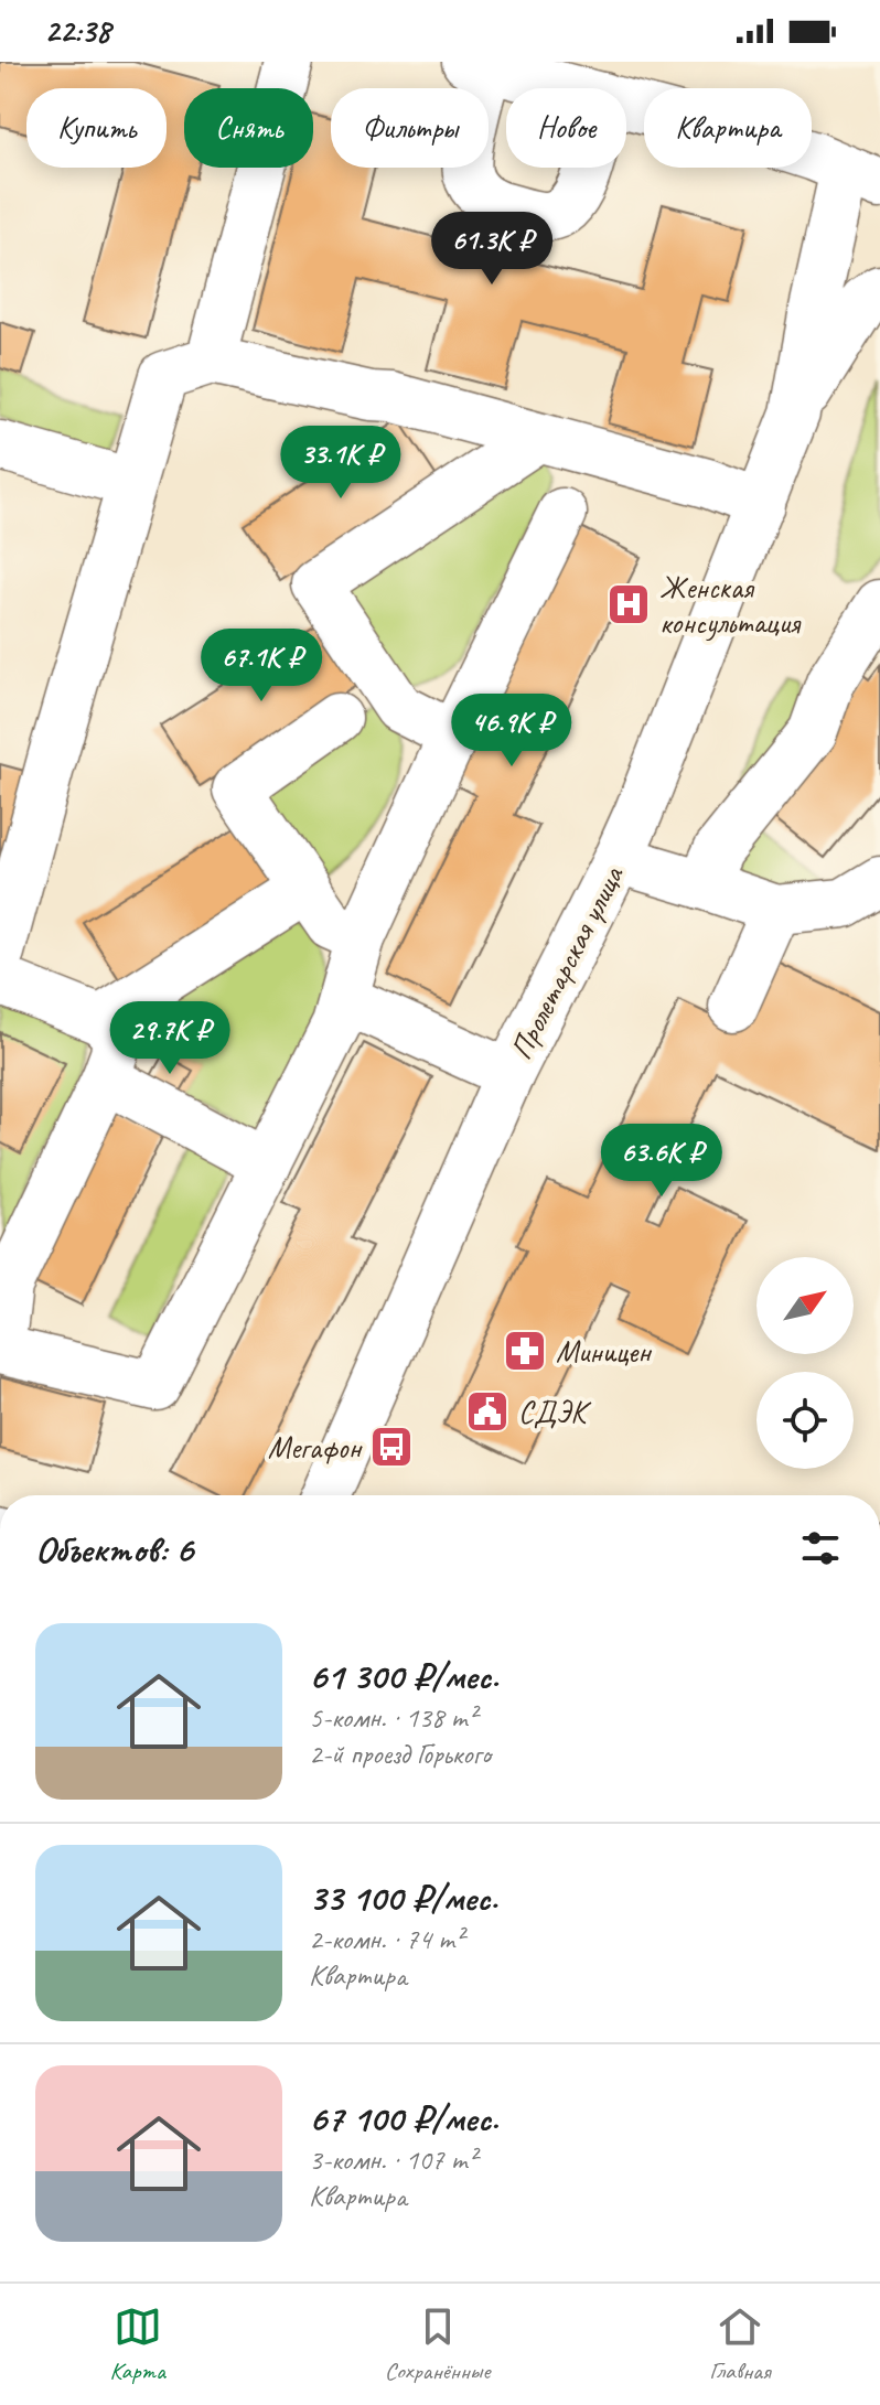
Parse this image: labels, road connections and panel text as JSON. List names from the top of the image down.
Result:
{
  "streets": {
    "street": ["Пролетарская улица"]
  },
  "places": {
    "hospital": ["Женская консультация"],
    "pharmacy": ["Миницен"],
    "public building": ["СДЭК"],
    "bus stop": ["Мегафон"]
  },
  "north": "top right",
  "page": {
    "status": "22:38",
    "chip": [
      "Купить",
      "Снять",
      "Фильтры",
      "Новое",
      "Квартира"
    ],
    "price": [
      "61.3K ₽",
      "33.1K ₽",
      "67.1K ₽",
      "46.9K ₽",
      "29.7K ₽",
      "63.6K ₽"
    ],
    "heading": "Объектов: 6",
    "list": [
      {
        "name": "61 300 ₽/мес.",
        "note": "5-комн. · 138 m² · 2-й проезд Горького"
      },
      {
        "name": "33 100 ₽/мес.",
        "note": "2-комн. · 74 m² · Квартира"
      },
      {
        "name": "67 100 ₽/мес.",
        "note": "3-комн. · 107 m² · Квартира"
      }
    ],
    "tabs": ["Карта", "Сохранённые", "Главная"]
  }
}
